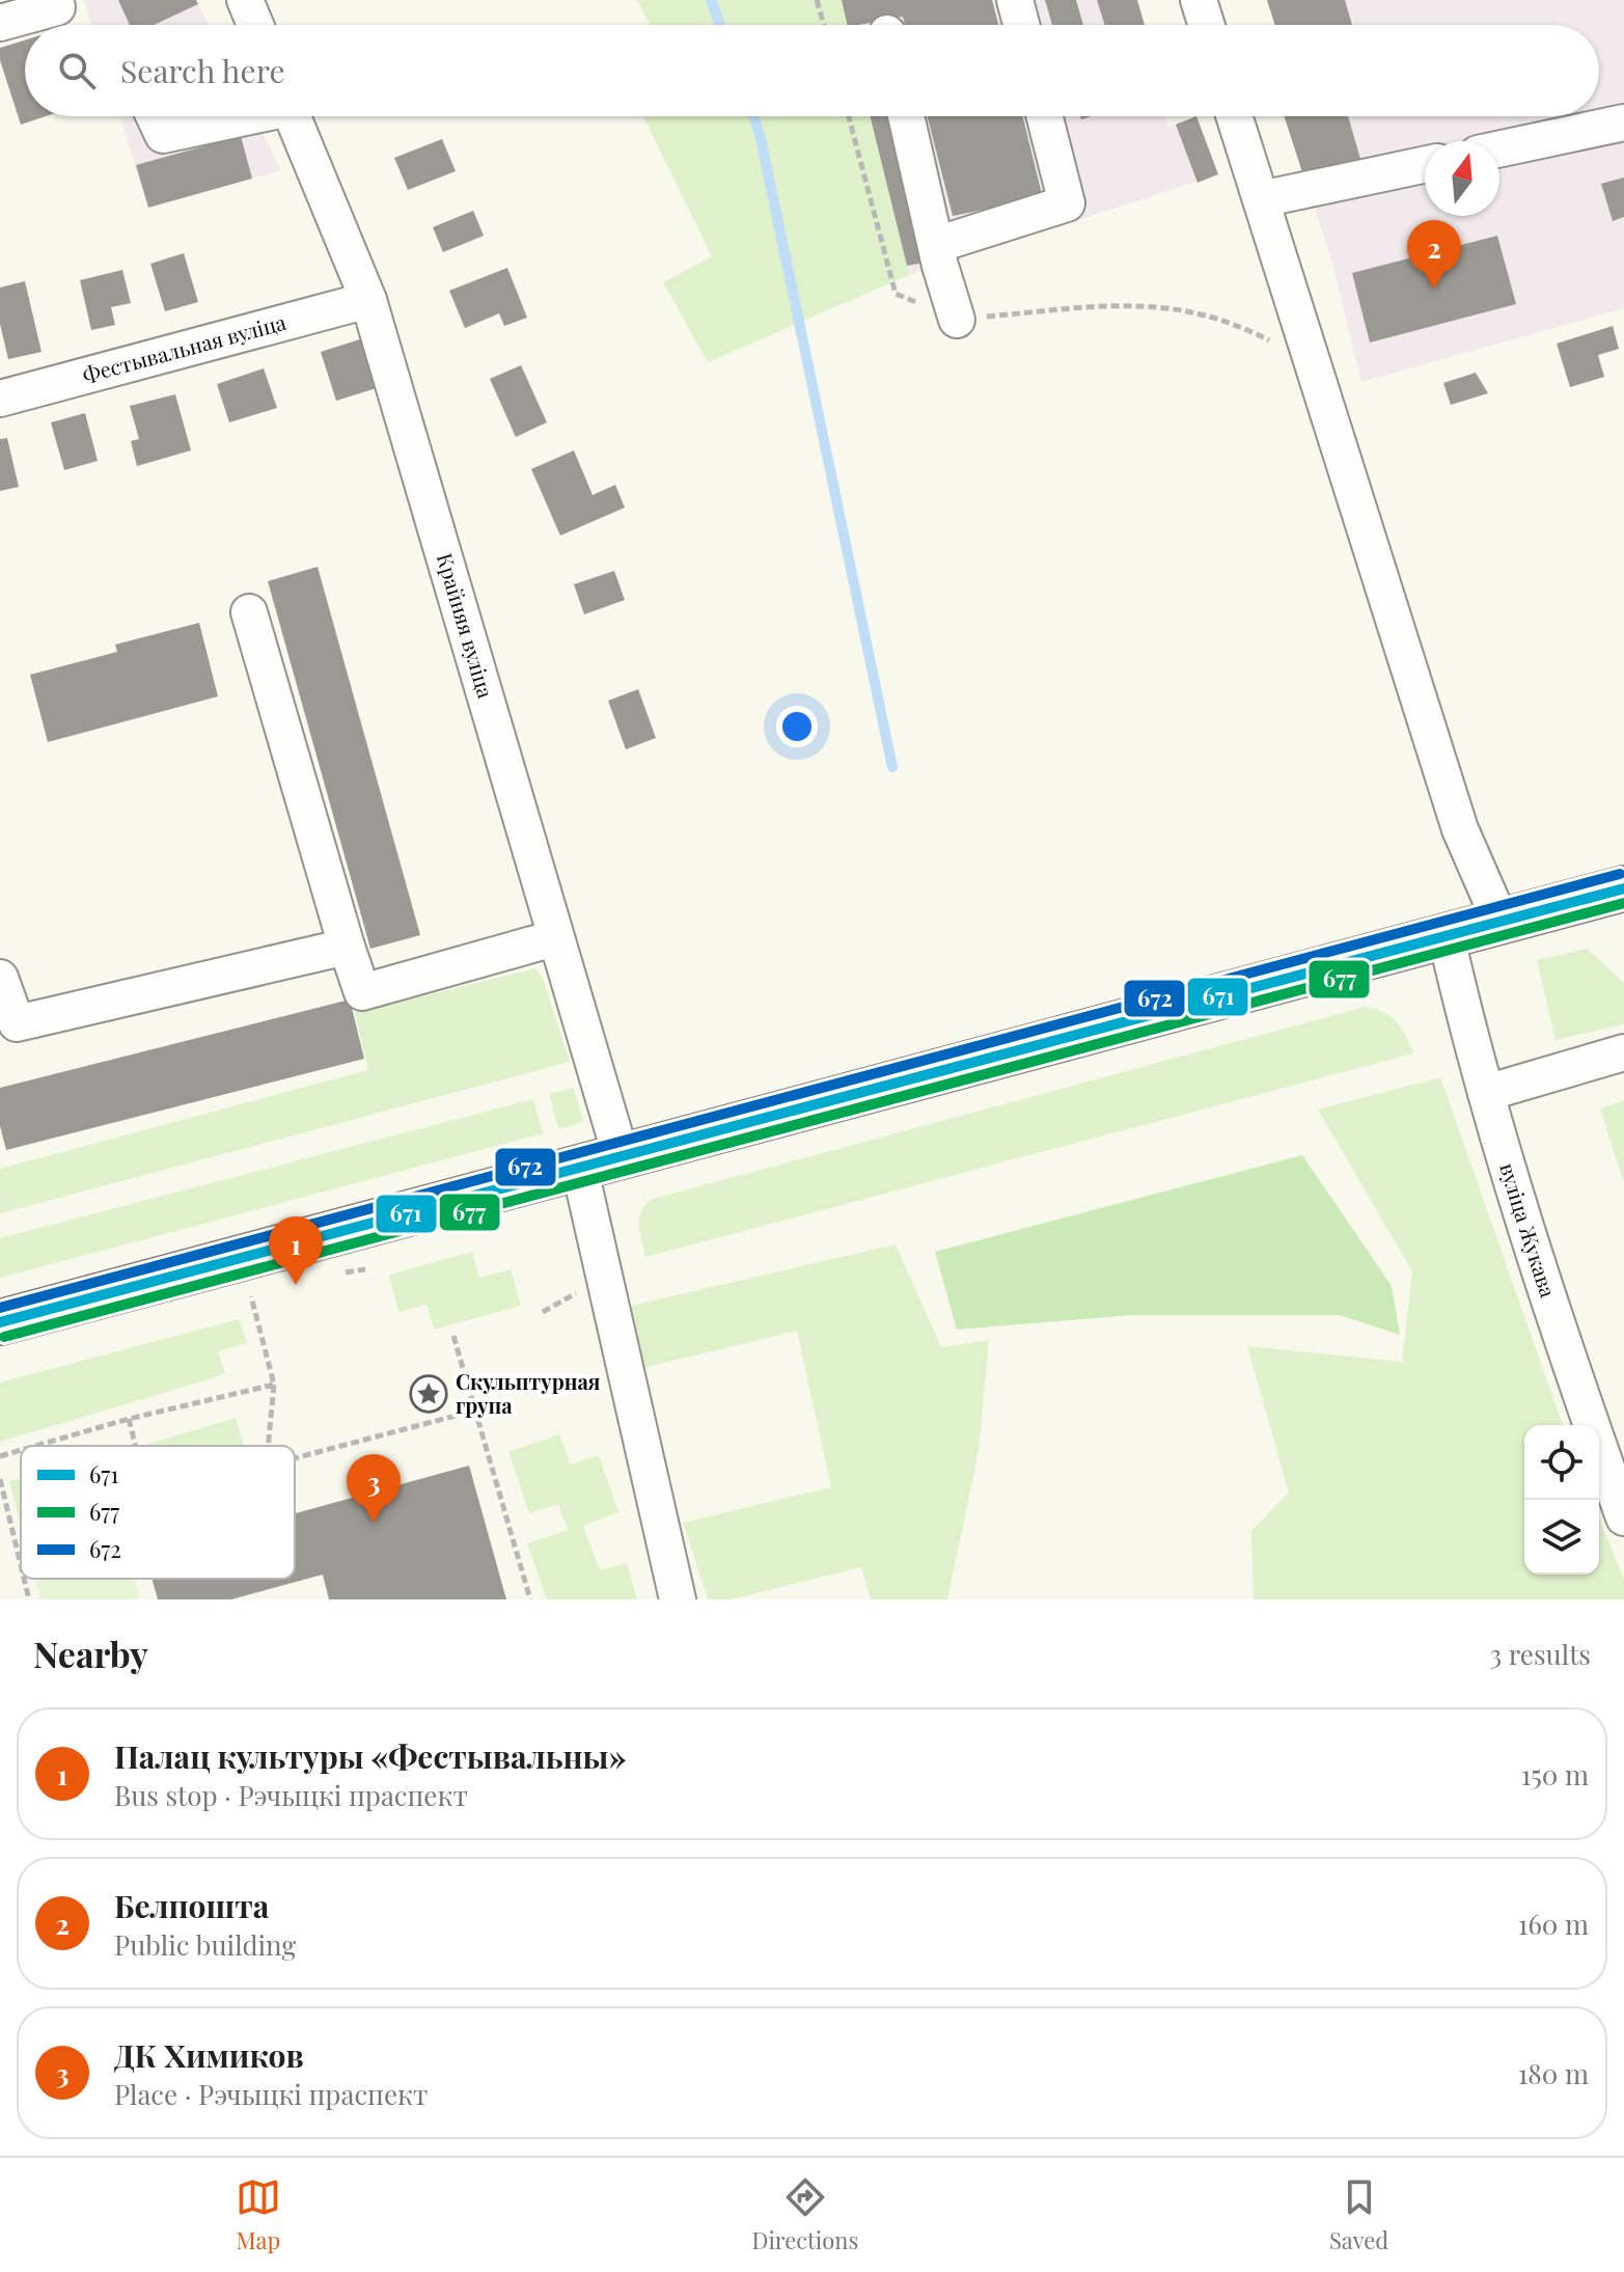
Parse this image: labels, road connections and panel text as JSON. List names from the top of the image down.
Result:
{
  "streets": {
    "street": ["Фестывальная вуліца", "Крайняя вуліца", "вуліца Жукава"]
  },
  "crossings": [
    ["Фестывальная вуліца", "Крайняя вуліца"]
  ],
  "places": {
    "place": ["Скульптурная група"]
  },
  "lines": ["transit line 672", "transit line 671", "transit line 677"],
  "legend": ["671", "677", "672"],
  "north": "top",
  "page": {
    "search": "Search here",
    "pins": ["2", "1", "3"],
    "heading": ["Nearby", "3 results"],
    "list": [
      {
        "mark": "1",
        "name": "Палац культуры «Фестывальны»",
        "note": "Bus stop · Рэчыцкі праспект",
        "value": "150 m"
      },
      {
        "mark": "2",
        "name": "Белпошта",
        "note": "Public building",
        "value": "160 m"
      },
      {
        "mark": "3",
        "name": "ДК Химиков",
        "note": "Place · Рэчыцкі праспект",
        "value": "180 m"
      }
    ],
    "nav": ["Map", "Directions", "Saved"]
  }
}
